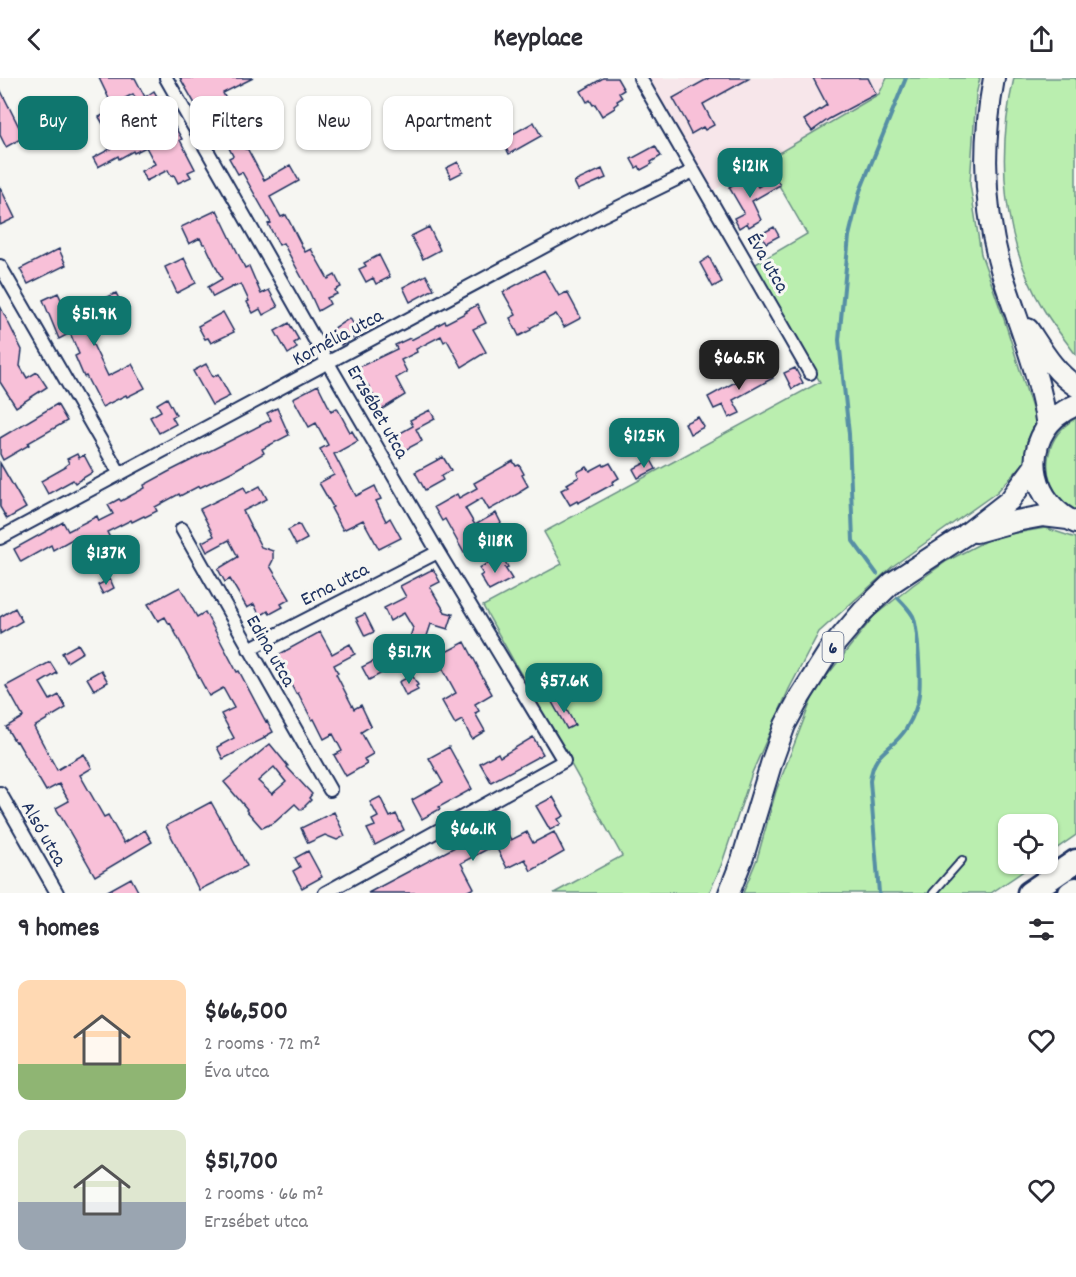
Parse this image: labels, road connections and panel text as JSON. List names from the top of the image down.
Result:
{
  "streets": {
    "main road": ["6"],
    "street": [
      "Éva utca",
      "Kornélia utca",
      "Erzsébet utca",
      "Erna utca",
      "Edina utca",
      "Alsó utca"
    ]
  },
  "crossings": [
    ["Éva utca", "Kornélia utca"],
    ["Kornélia utca", "Erzsébet utca"],
    ["Erzsébet utca", "Erna utca"],
    ["Erna utca", "Edina utca"]
  ],
  "page": {
    "header": "Keyplace",
    "chip": [
      "Buy",
      "Rent",
      "Filters",
      "New",
      "Apartment"
    ],
    "price": [
      "$121K",
      "$51.9K",
      "$66.5K",
      "$125K",
      "$118K",
      "$137K",
      "$51.7K",
      "$57.6K",
      "$66.1K"
    ],
    "heading": "9 homes",
    "list": [
      {
        "name": "$66,500",
        "note": "2 rooms · 72 m² · Éva utca"
      },
      {
        "name": "$51,700",
        "note": "2 rooms · 66 m² · Erzsébet utca"
      }
    ]
  }
}
